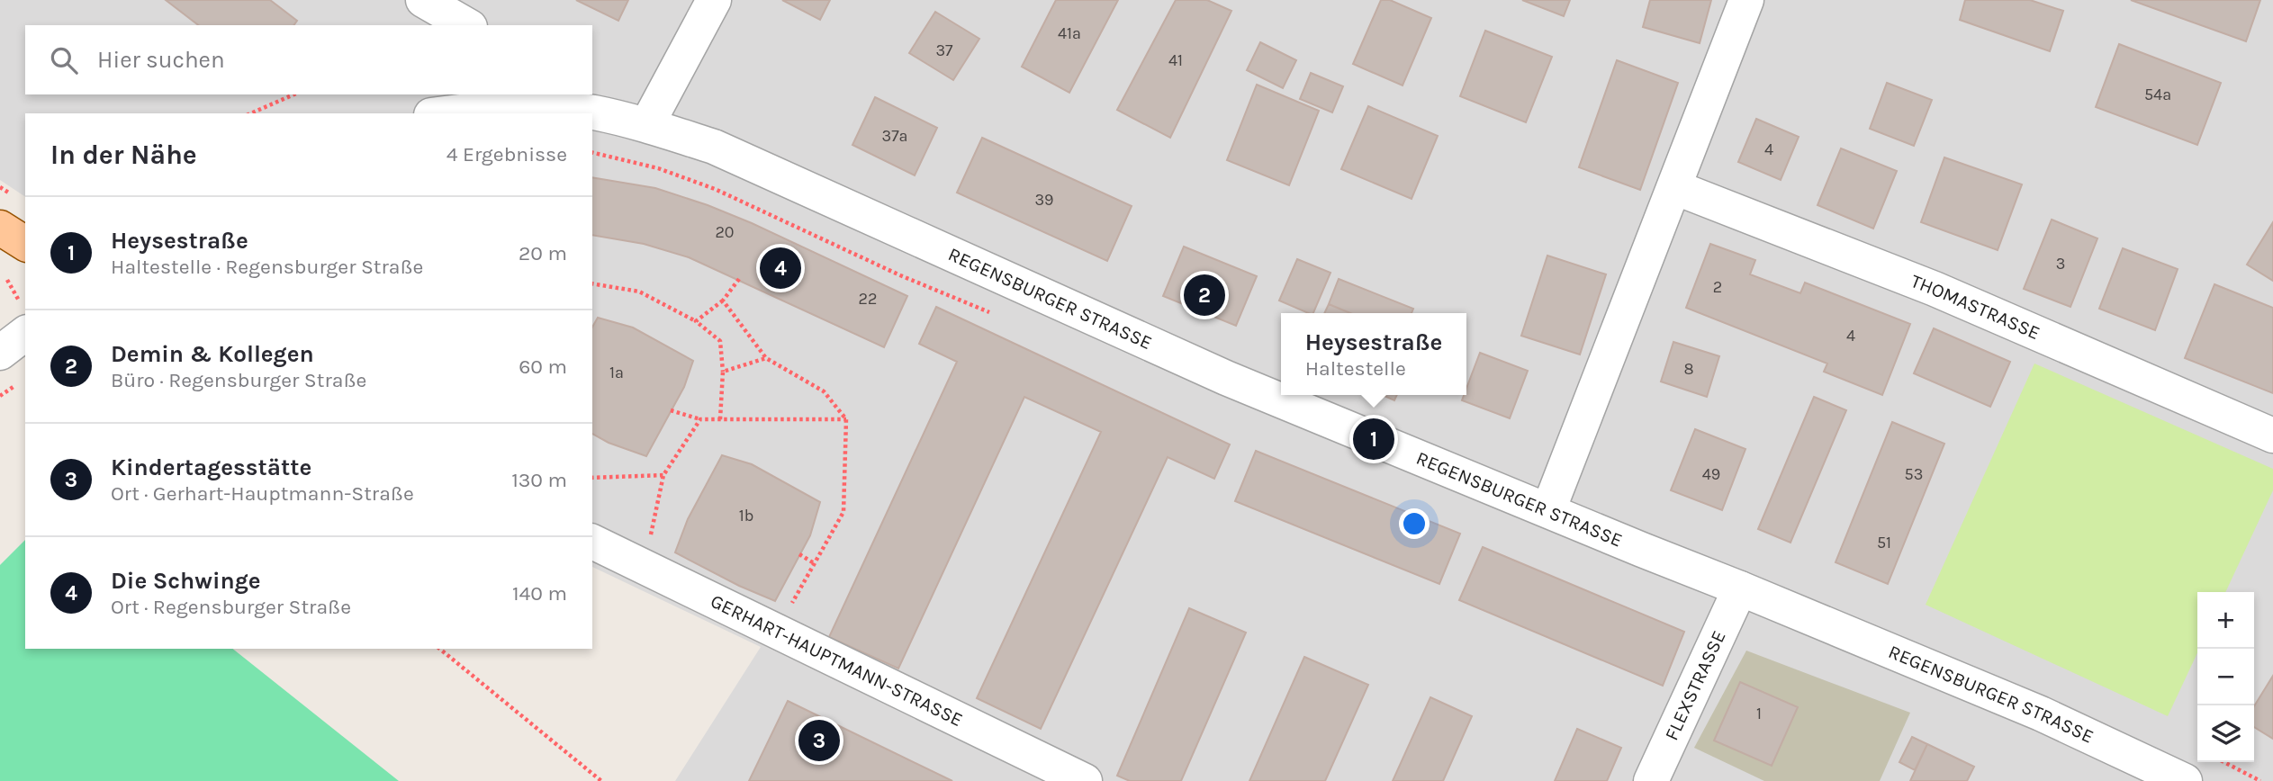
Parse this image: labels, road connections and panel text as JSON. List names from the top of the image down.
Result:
{
  "streets": {
    "street": [
      "REGENSBURGER STRASSE",
      "THOMASTRASSE",
      "GERHART-HAUPTMANN-STRASSE",
      "FLEXSTRASSE"
    ]
  },
  "crossings": [
    ["REGENSBURGER STRASSE", "FLEXSTRASSE"]
  ],
  "house_numbers": [
    "41a",
    "37",
    "41",
    "54a",
    "37a",
    "4",
    "39",
    "20",
    "3",
    "2",
    "22",
    "4",
    "8",
    "1a",
    "49",
    "53",
    "1b",
    "51",
    "1"
  ],
  "page": {
    "search": "Hier suchen",
    "heading": ["In der Nähe", "4 Ergebnisse"],
    "list": [
      {
        "mark": "1",
        "name": "Heysestraße",
        "note": "Haltestelle · Regensburger Straße",
        "value": "20 m"
      },
      {
        "mark": "2",
        "name": "Demin & Kollegen",
        "note": "Büro · Regensburger Straße",
        "value": "60 m"
      },
      {
        "mark": "3",
        "name": "Kindertagesstätte",
        "note": "Ort · Gerhart-Hauptmann-Straße",
        "value": "130 m"
      },
      {
        "mark": "4",
        "name": "Die Schwinge",
        "note": "Ort · Regensburger Straße",
        "value": "140 m"
      }
    ],
    "pins": [
      "4",
      "2",
      "1",
      "3"
    ],
    "popup": ["Heysestraße", "Haltestelle"],
    "map_buttons": ["+", "−"]
  }
}
